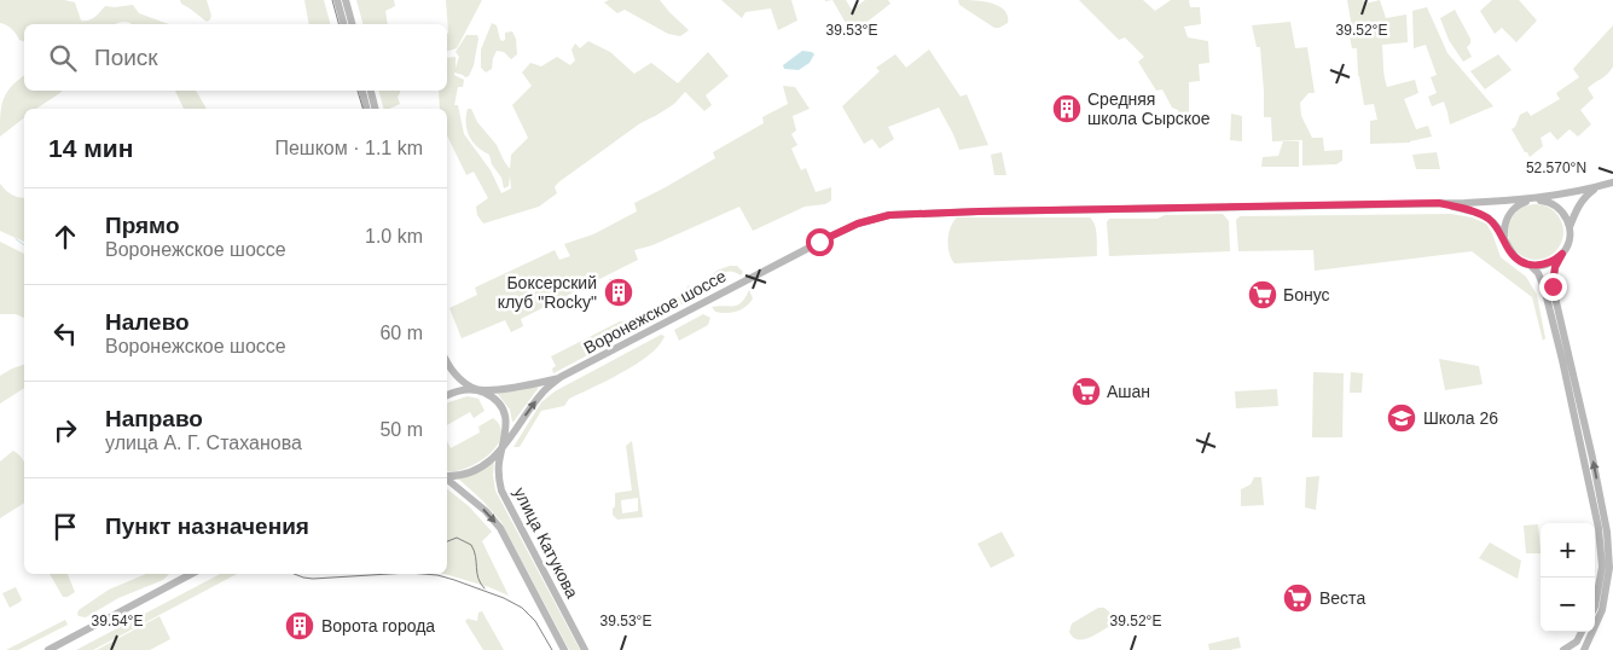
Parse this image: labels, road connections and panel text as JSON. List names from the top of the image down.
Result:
{
  "streets": {
    "main road": ["Воронежское шоссе", "улица Катукова"]
  },
  "places": {
    "building": ["Средняя школа Сырское", "Боксерский клуб \"Rocky\"", "Ворота города"],
    "supermarket": ["Бонус", "Ашан", "Веста"],
    "school or university": ["Школа 26"]
  },
  "page": {
    "search": "Поиск",
    "heading": ["14 мин", "Пешком · 1.1 km"],
    "list": [
      ["Прямо", "Воронежское шоссе", "1.0 km"],
      ["Налево", "Воронежское шоссе", "60 m"],
      ["Направо", "улица А. Г. Стаханова", "50 m"],
      "Пункт назначения"
    ],
    "map_buttons": ["+", "−"]
  },
  "coordinates": [
    "39.53°E",
    "39.52°E",
    "52.570°N",
    "39.54°E"
  ]
}
